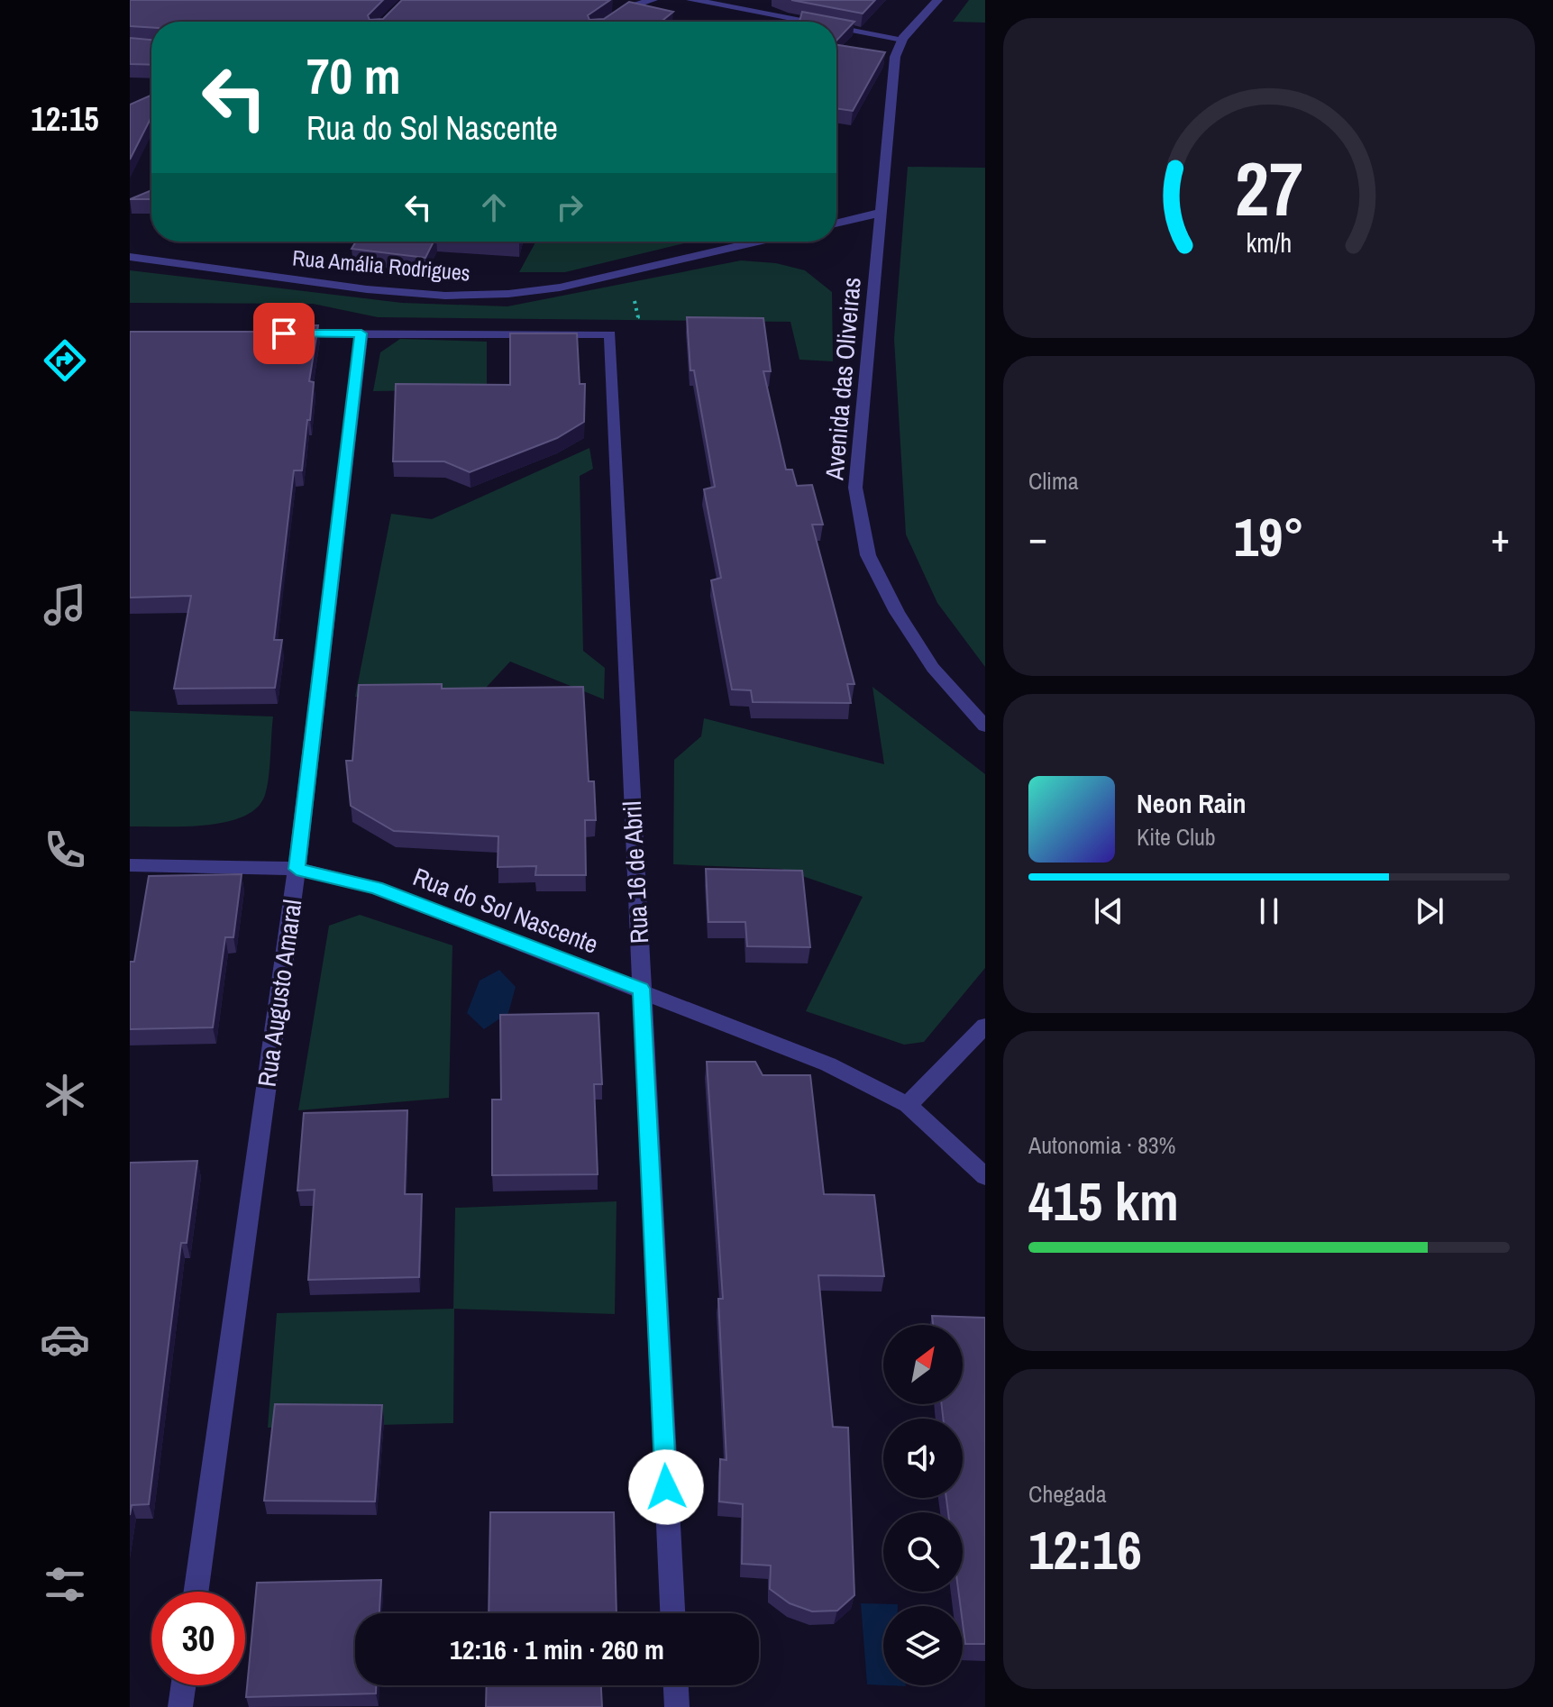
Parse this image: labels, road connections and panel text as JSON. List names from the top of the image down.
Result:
{
  "streets": {
    "street": [
      "Rua Amália Rodrigues",
      "Avenida das Oliveiras",
      "Rua 16 de Abril",
      "Rua do Sol Nascente",
      "Rua Augusto Amaral"
    ]
  },
  "crossings": [
    ["Rua 16 de Abril", "Rua do Sol Nascente"],
    ["Rua do Sol Nascente", "Rua Augusto Amaral"]
  ],
  "north": "top right",
  "page": {
    "tabs": "12:15",
    "turn": ["70 m", "Rua do Sol Nascente"],
    "tile": [
      "Clima",
      ["Autonomia · 83%", "415 km"],
      ["Chegada", "12:16"]
    ],
    "heat": ["−", "19°", "+"],
    "song": ["Neon Rain", "Kite Club"],
    "limit": "30",
    "trip": "12:16 · 1 min · 260 m",
    "gauge": ["27", "km/h"]
  }
}
